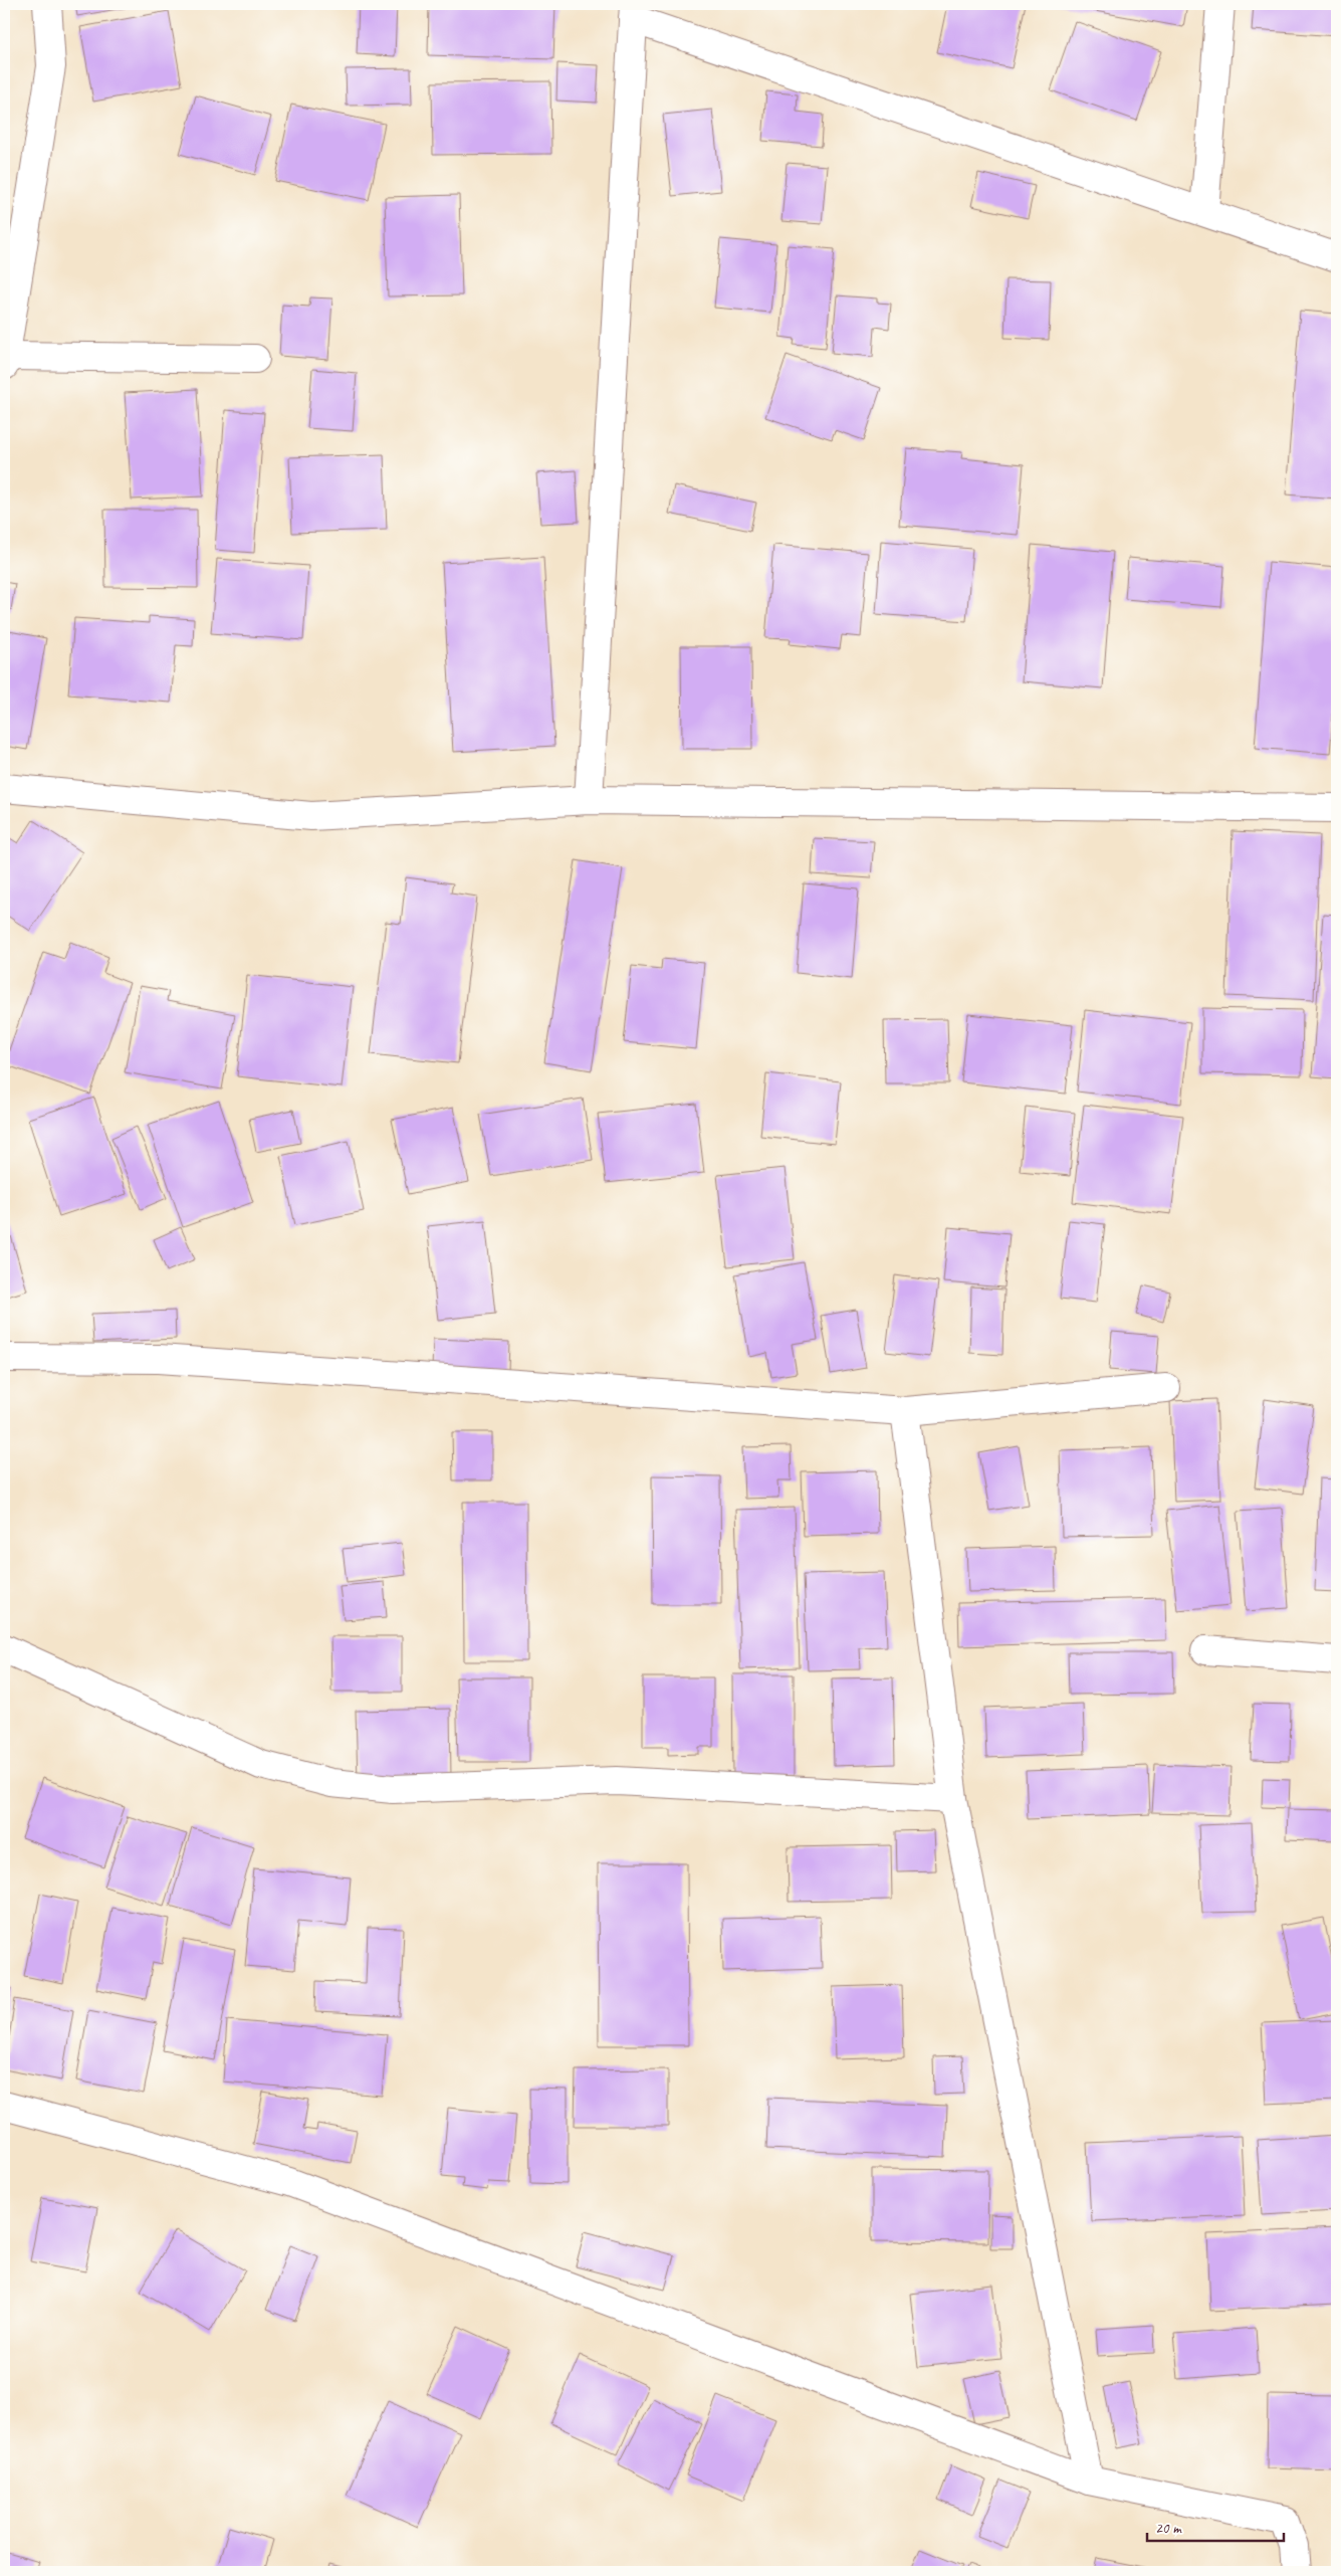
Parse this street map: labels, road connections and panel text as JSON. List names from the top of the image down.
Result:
{
  "scale_bar": "20 m"
}
